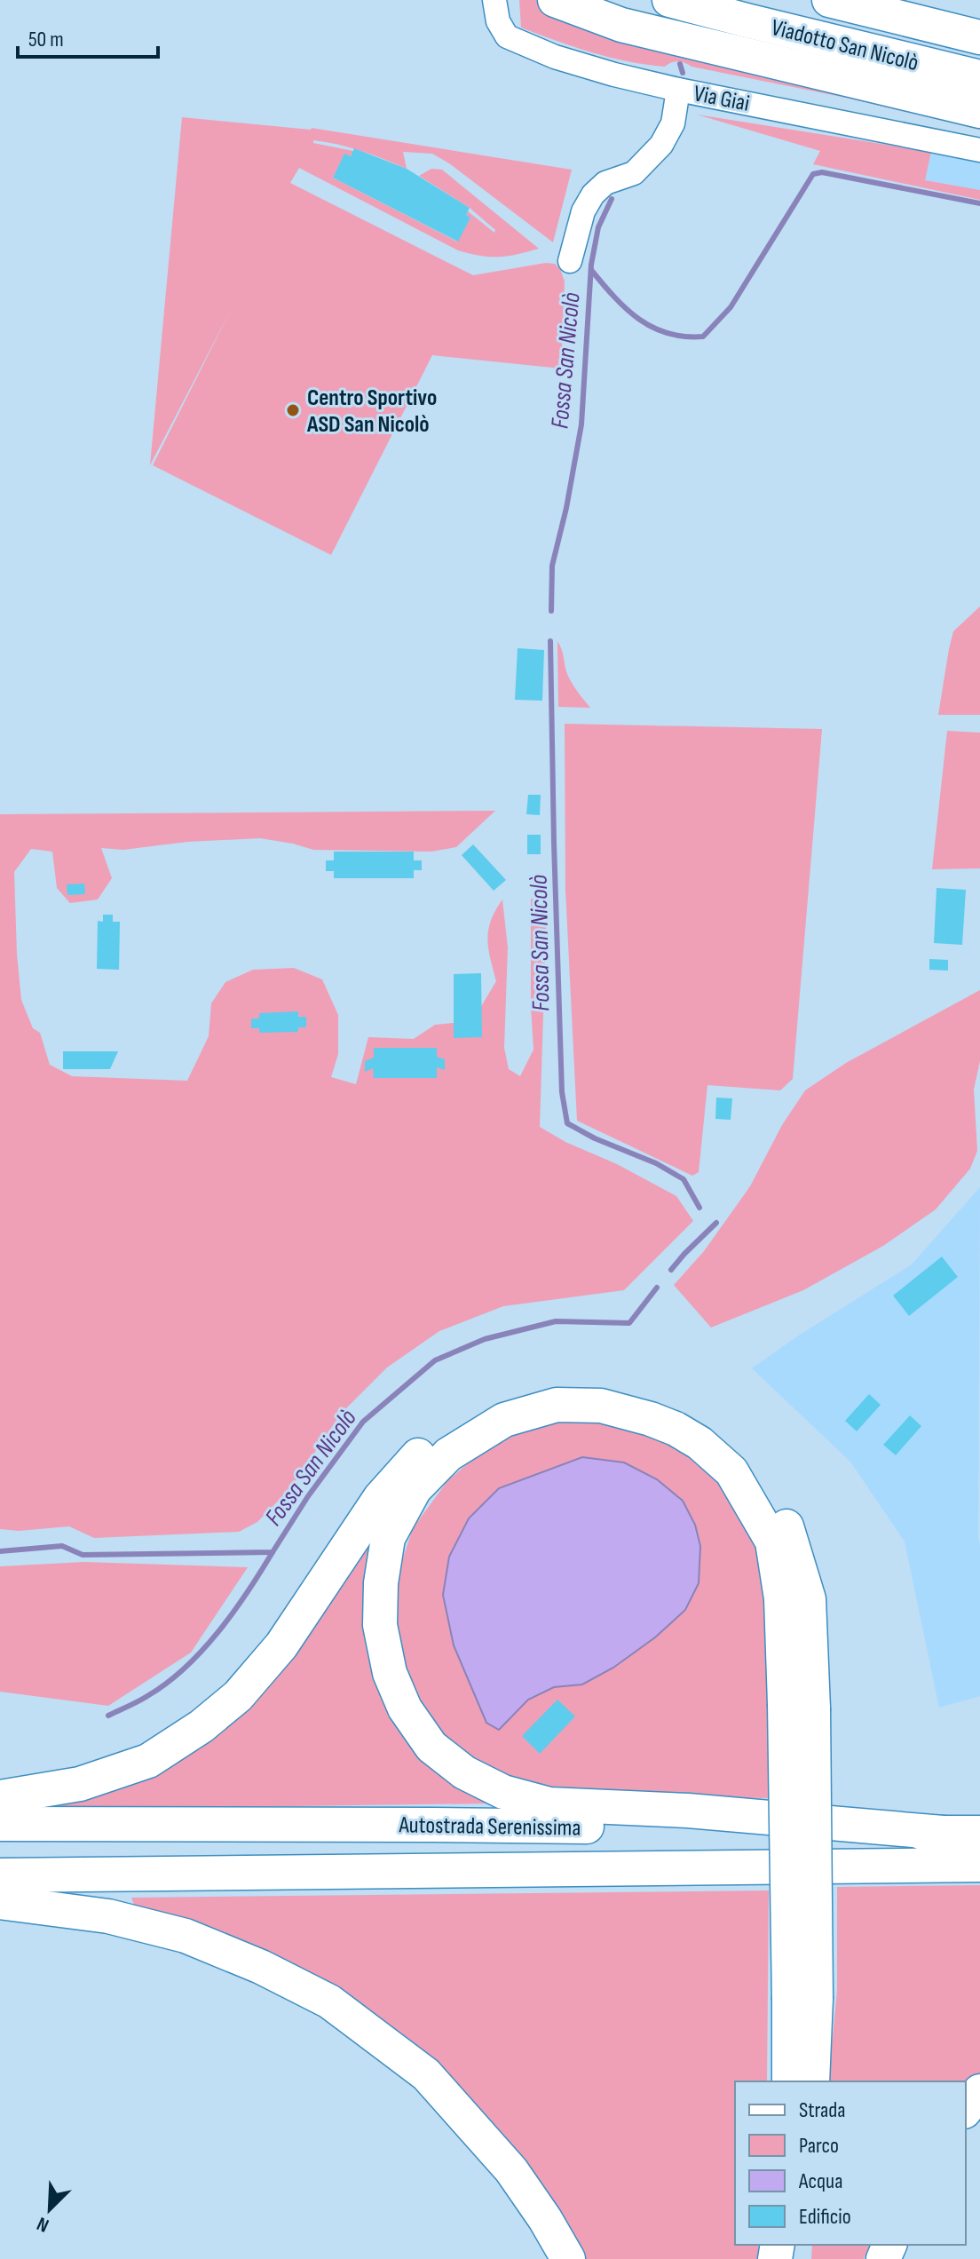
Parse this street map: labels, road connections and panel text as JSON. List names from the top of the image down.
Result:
{
  "streets": {
    "highway": ["Viadotto San Nicolò", "Autostrada Serenissima"],
    "street": ["Via Giai"]
  },
  "water": ["Fossa San Nicolò"],
  "places": ["Centro Sportivo ASD San Nicolò"],
  "legend": [
    "Strada",
    "Parco",
    "Acqua",
    "Edificio"
  ],
  "scale_bar": "50 m",
  "north": "bottom left"
}
